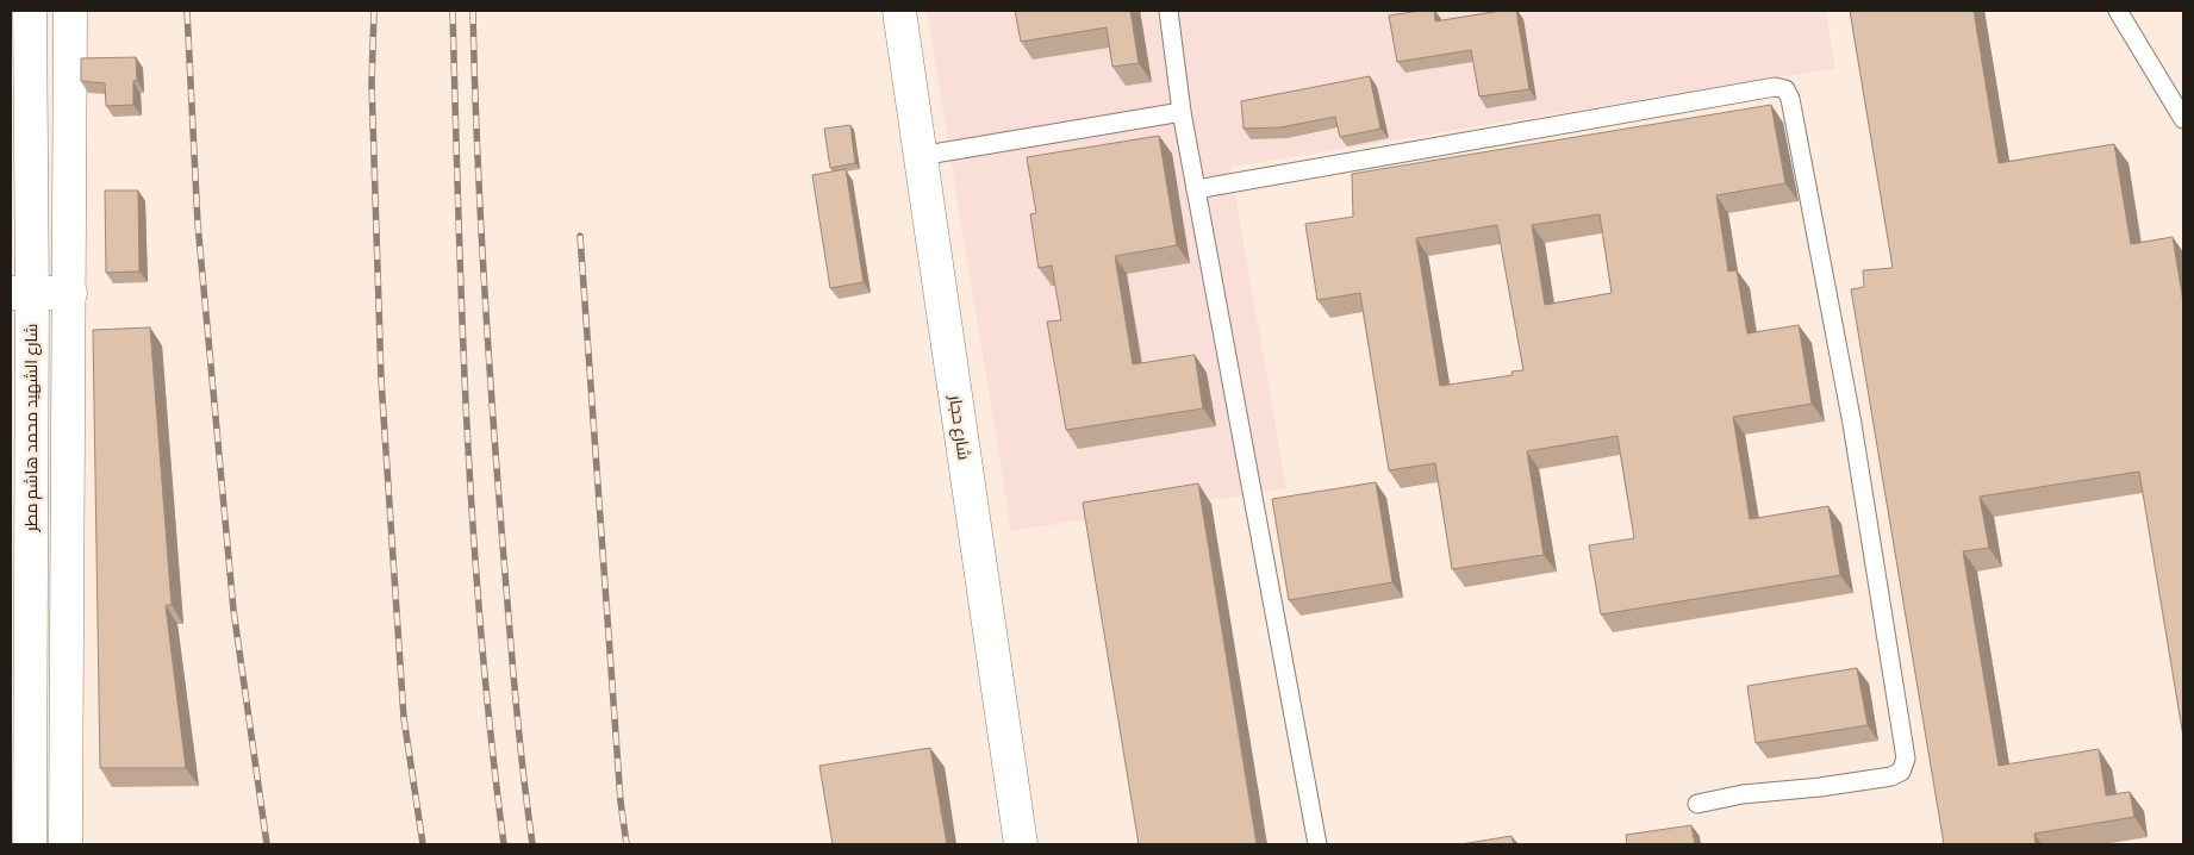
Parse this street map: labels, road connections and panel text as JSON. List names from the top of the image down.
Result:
{
  "streets": {
    "main road": ["شارع الشهيد محمد هاشم مطر", "شارع حجار"]
  }
}
